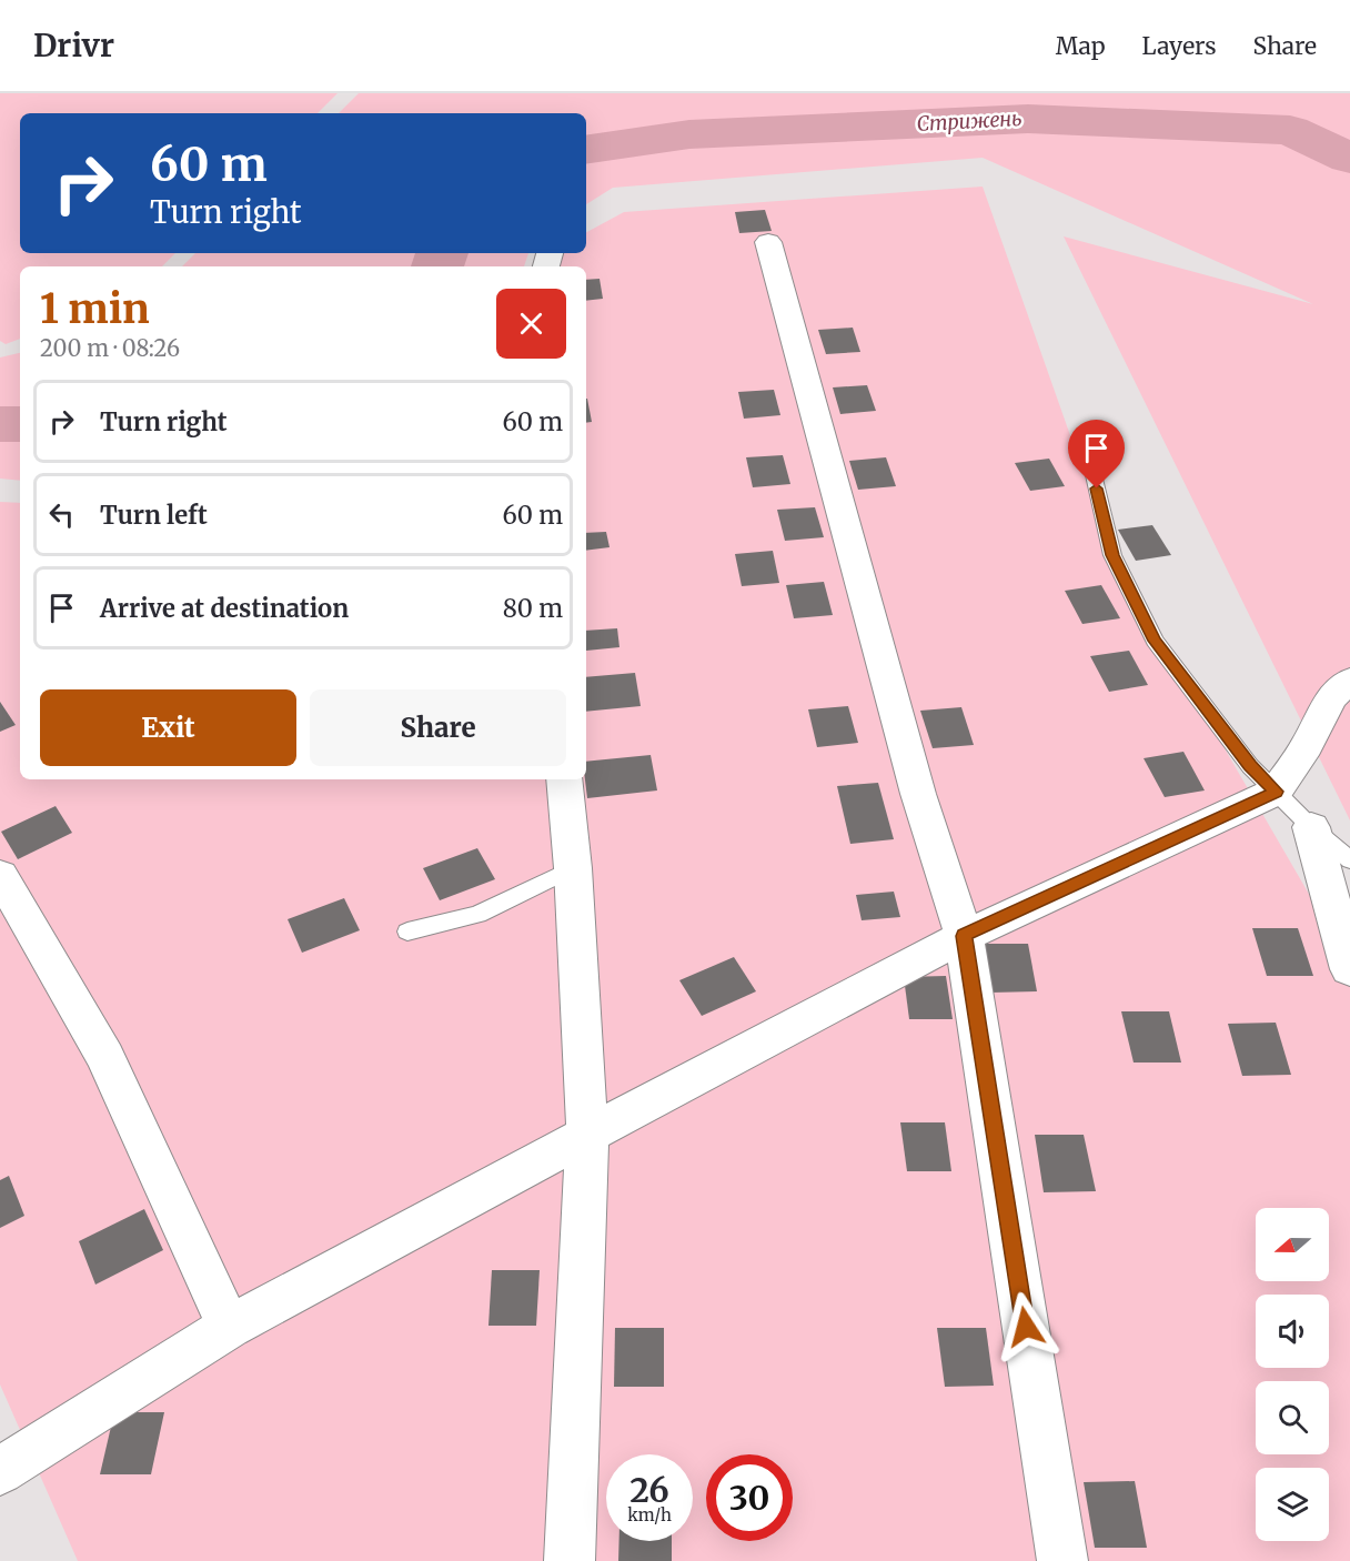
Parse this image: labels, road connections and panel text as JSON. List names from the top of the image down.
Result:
{
  "water": ["Стрижень"],
  "north": "left",
  "page": {
    "header": "Drivr",
    "nav": ["Map", "Layers", "Share"],
    "turn": ["60 m", "Turn right"],
    "heading": ["1 min", "200 m · 08:26"],
    "list": [
      {
        "name": "Turn right",
        "value": "60 m"
      },
      {
        "name": "Turn left",
        "value": "60 m"
      },
      {
        "name": "Arrive at destination",
        "value": "80 m"
      }
    ],
    "buttons": ["Exit", "Share"],
    "speed": "26 km/h",
    "limit": "30"
  }
}
